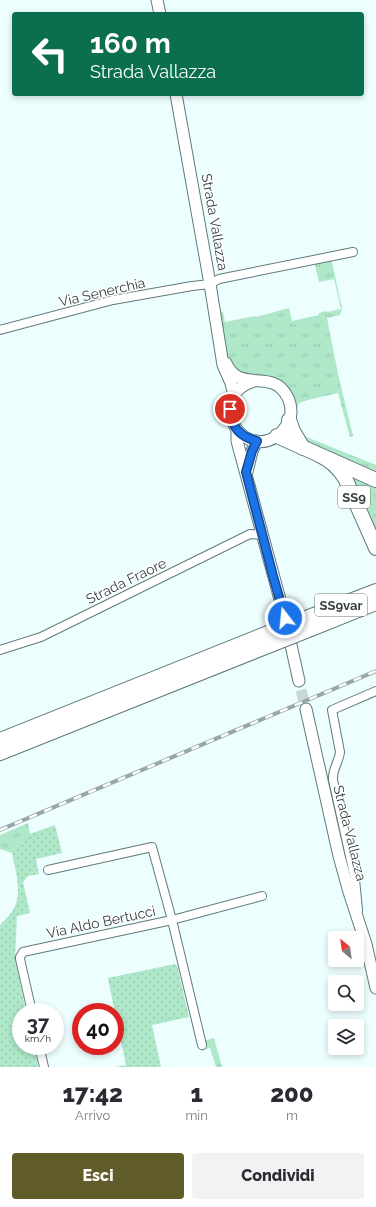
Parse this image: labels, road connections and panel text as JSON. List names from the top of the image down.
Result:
{
  "streets": {
    "highway": ["SS9", "SS9var"],
    "street": [
      "Strada Vallazza",
      "Via Senerchia",
      "Strada Fraore",
      "Via Aldo Bertucci"
    ]
  },
  "crossings": [
    ["Strada Vallazza", "Via Senerchia"],
    ["Strada Vallazza", "SS9"],
    ["Strada Vallazza", "Strada Fraore"]
  ],
  "north": "top left",
  "page": {
    "turn": ["160 m", "Strada Vallazza"],
    "speed": "37 km/h",
    "limit": "40",
    "eta": [
      "17:42",
      "Arrivo",
      "1",
      "min",
      "200",
      "m"
    ],
    "buttons": ["Esci", "Condividi"]
  }
}
